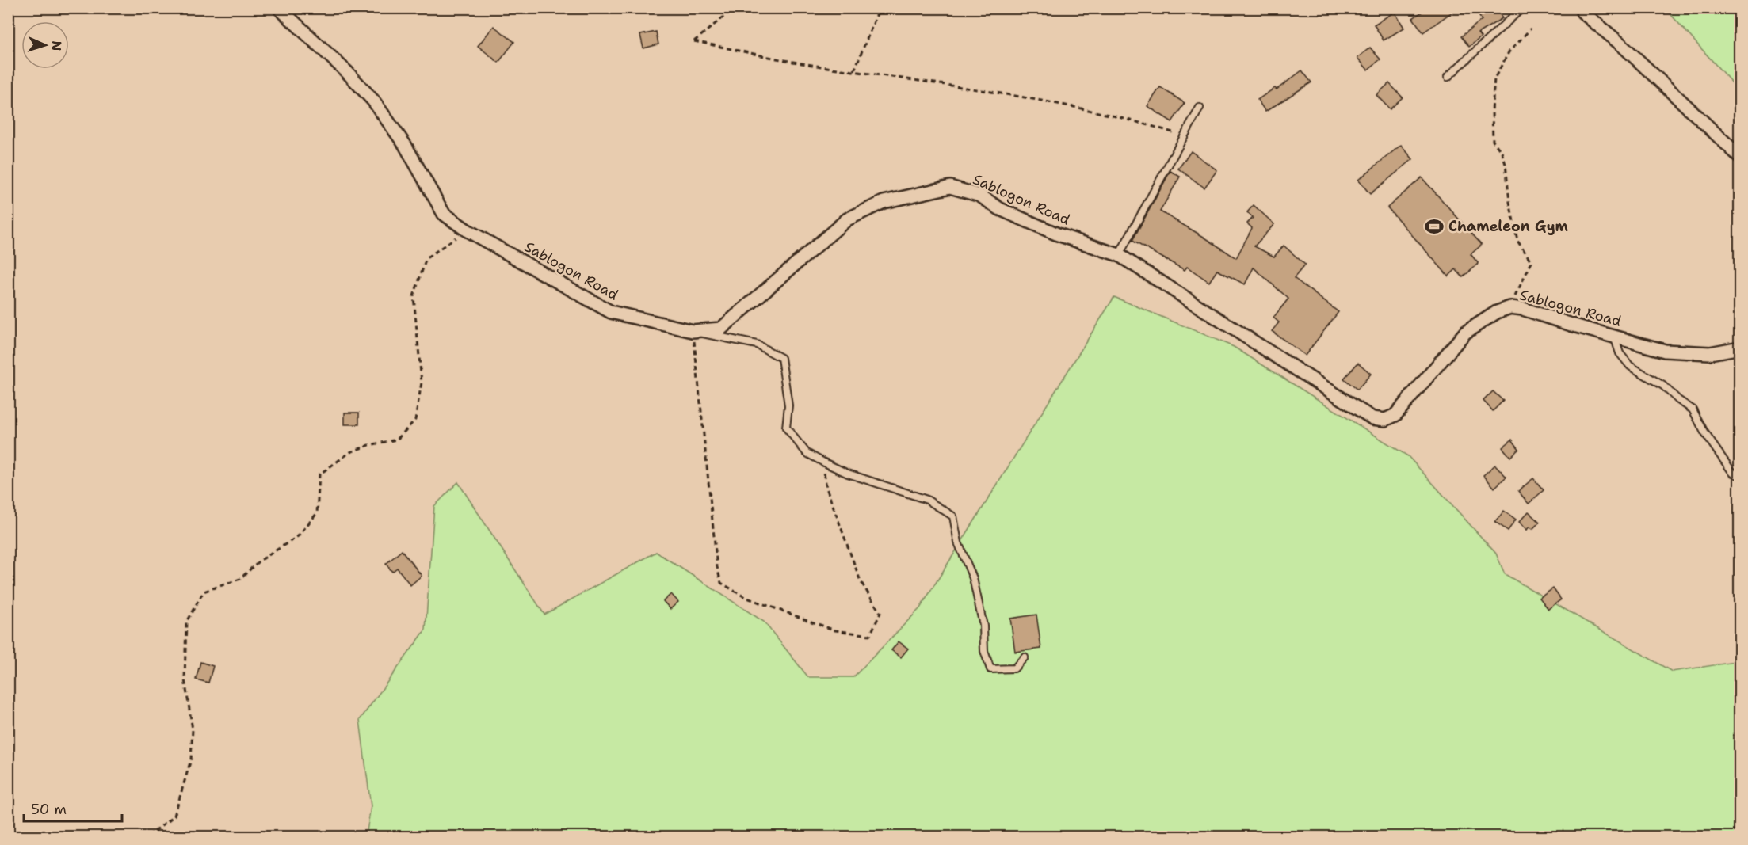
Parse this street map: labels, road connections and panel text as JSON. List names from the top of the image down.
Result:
{
  "streets": {
    "street": ["Sablogon Road"]
  },
  "places": {
    "sports": ["Chameleon Gym"]
  },
  "scale_bar": "50 m",
  "north": "right"
}
